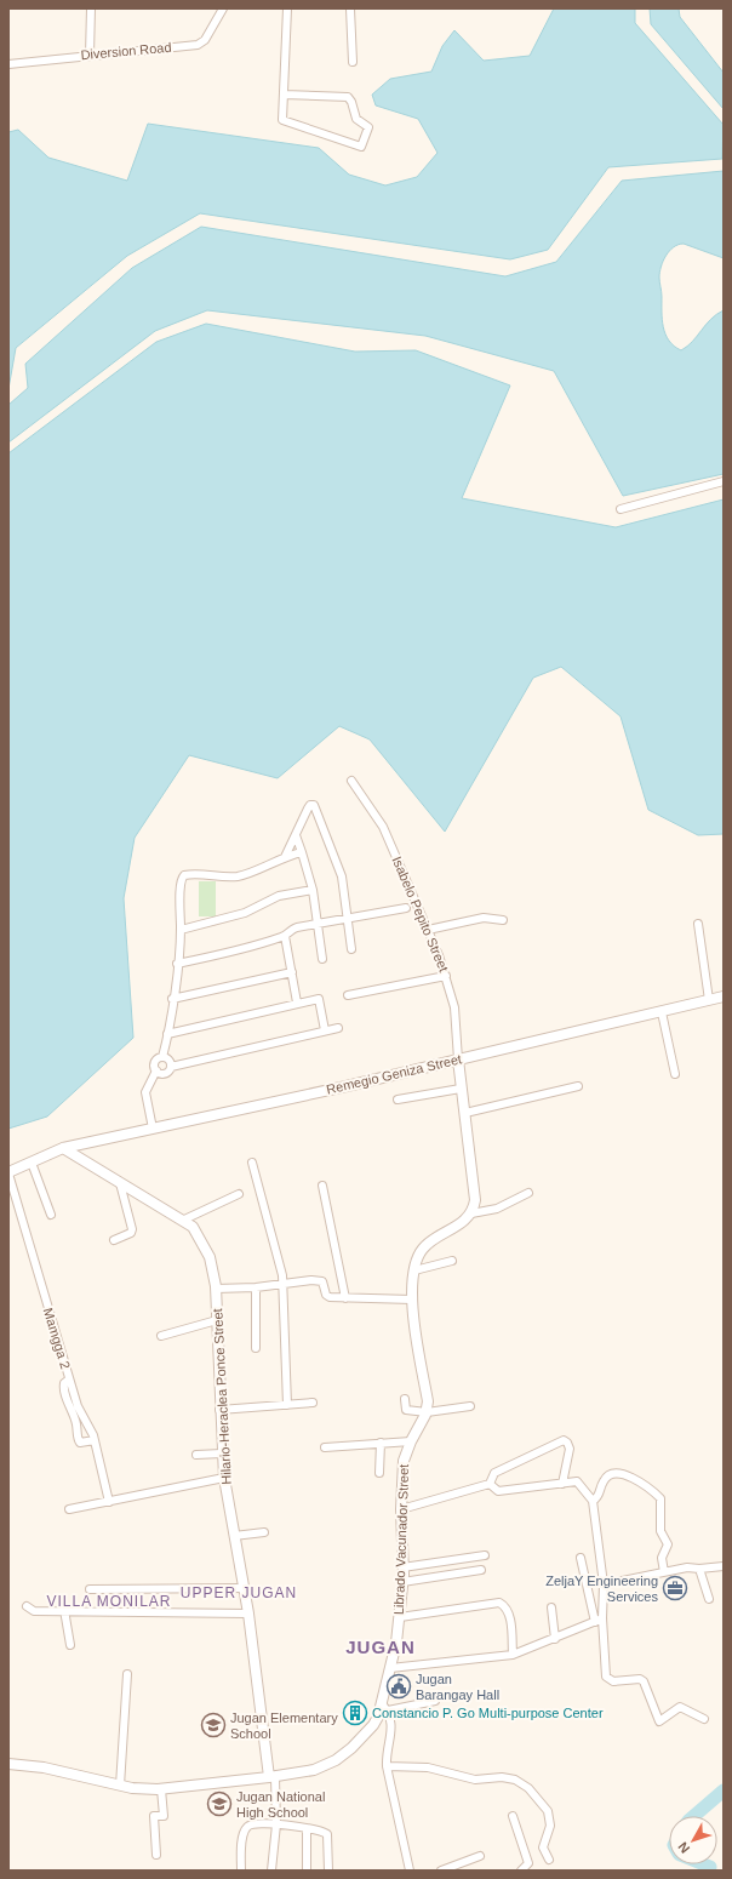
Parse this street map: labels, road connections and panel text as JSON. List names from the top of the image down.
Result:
{
  "streets": {
    "street": [
      "Diversion Road",
      "Isabelo Pepito Street",
      "Remegio Geniza Street",
      "Mamgga 2",
      "Hilario-Heraclea Ponce Street",
      "Librado Vacunador Street"
    ]
  },
  "crossings": [
    ["Isabelo Pepito Street", "Remegio Geniza Street"],
    ["Remegio Geniza Street", "Mamgga 2"],
    ["Remegio Geniza Street", "Hilario-Heraclea Ponce Street"],
    ["Mamgga 2", "Hilario-Heraclea Ponce Street"],
    ["Hilario-Heraclea Ponce Street", "Librado Vacunador Street"]
  ],
  "districts": ["UPPER JUGAN", "VILLA MONILAR", "JUGAN"],
  "places": {
    "office": ["ZeljaY Engineering Services"],
    "public building": ["Jugan Barangay Hall"],
    "building": ["Constancio P. Go Multi-purpose Center"],
    "school or university": ["Jugan Elementary School", "Jugan National High School"]
  },
  "north": "bottom left"
}
